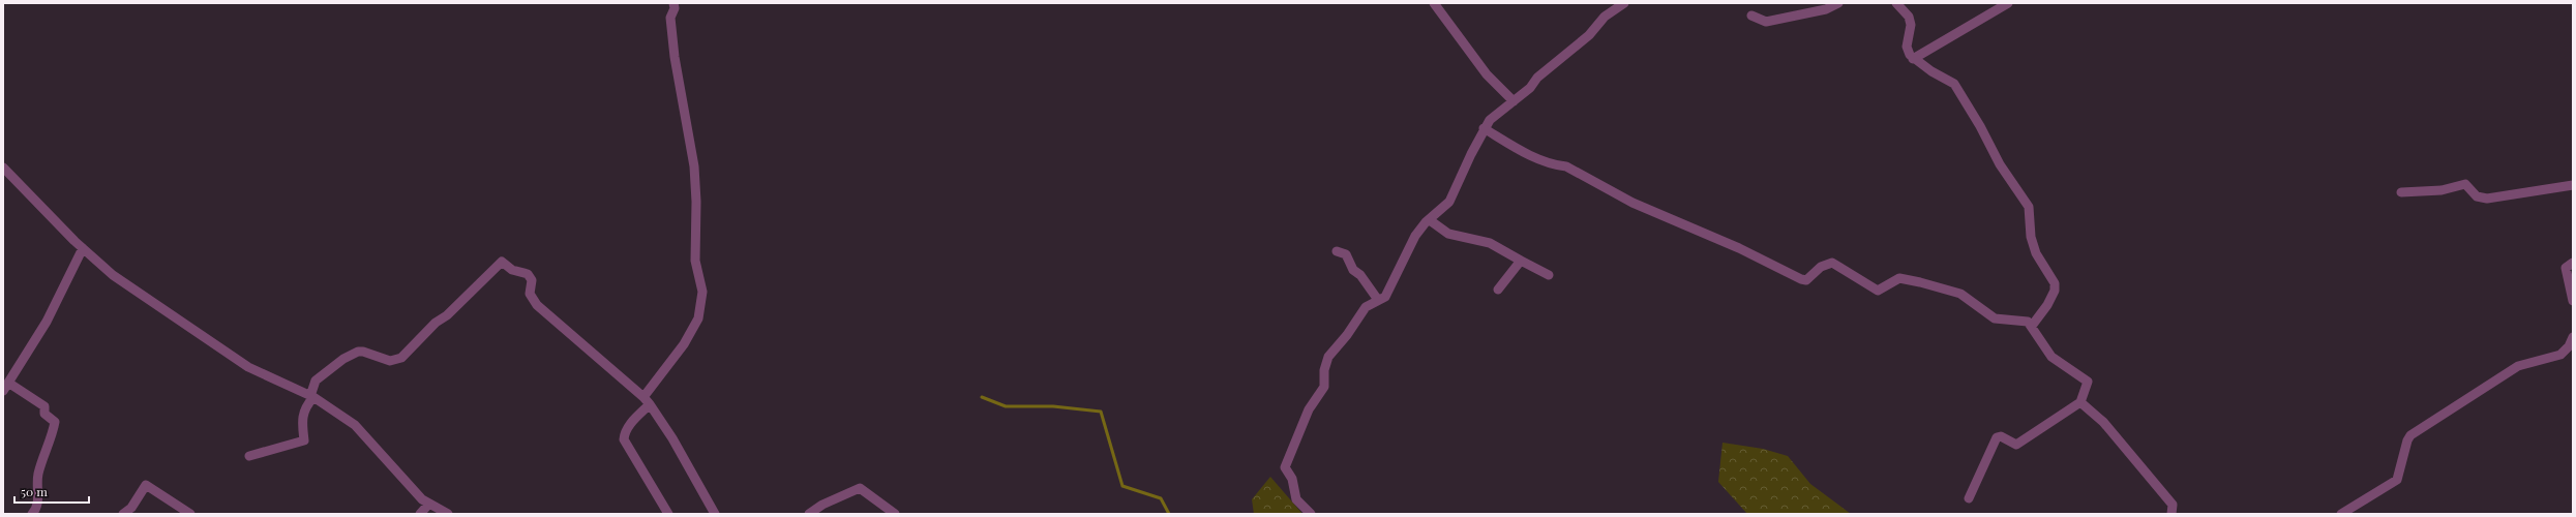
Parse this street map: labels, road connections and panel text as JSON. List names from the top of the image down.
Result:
{
  "scale_bar": "50 m"
}
